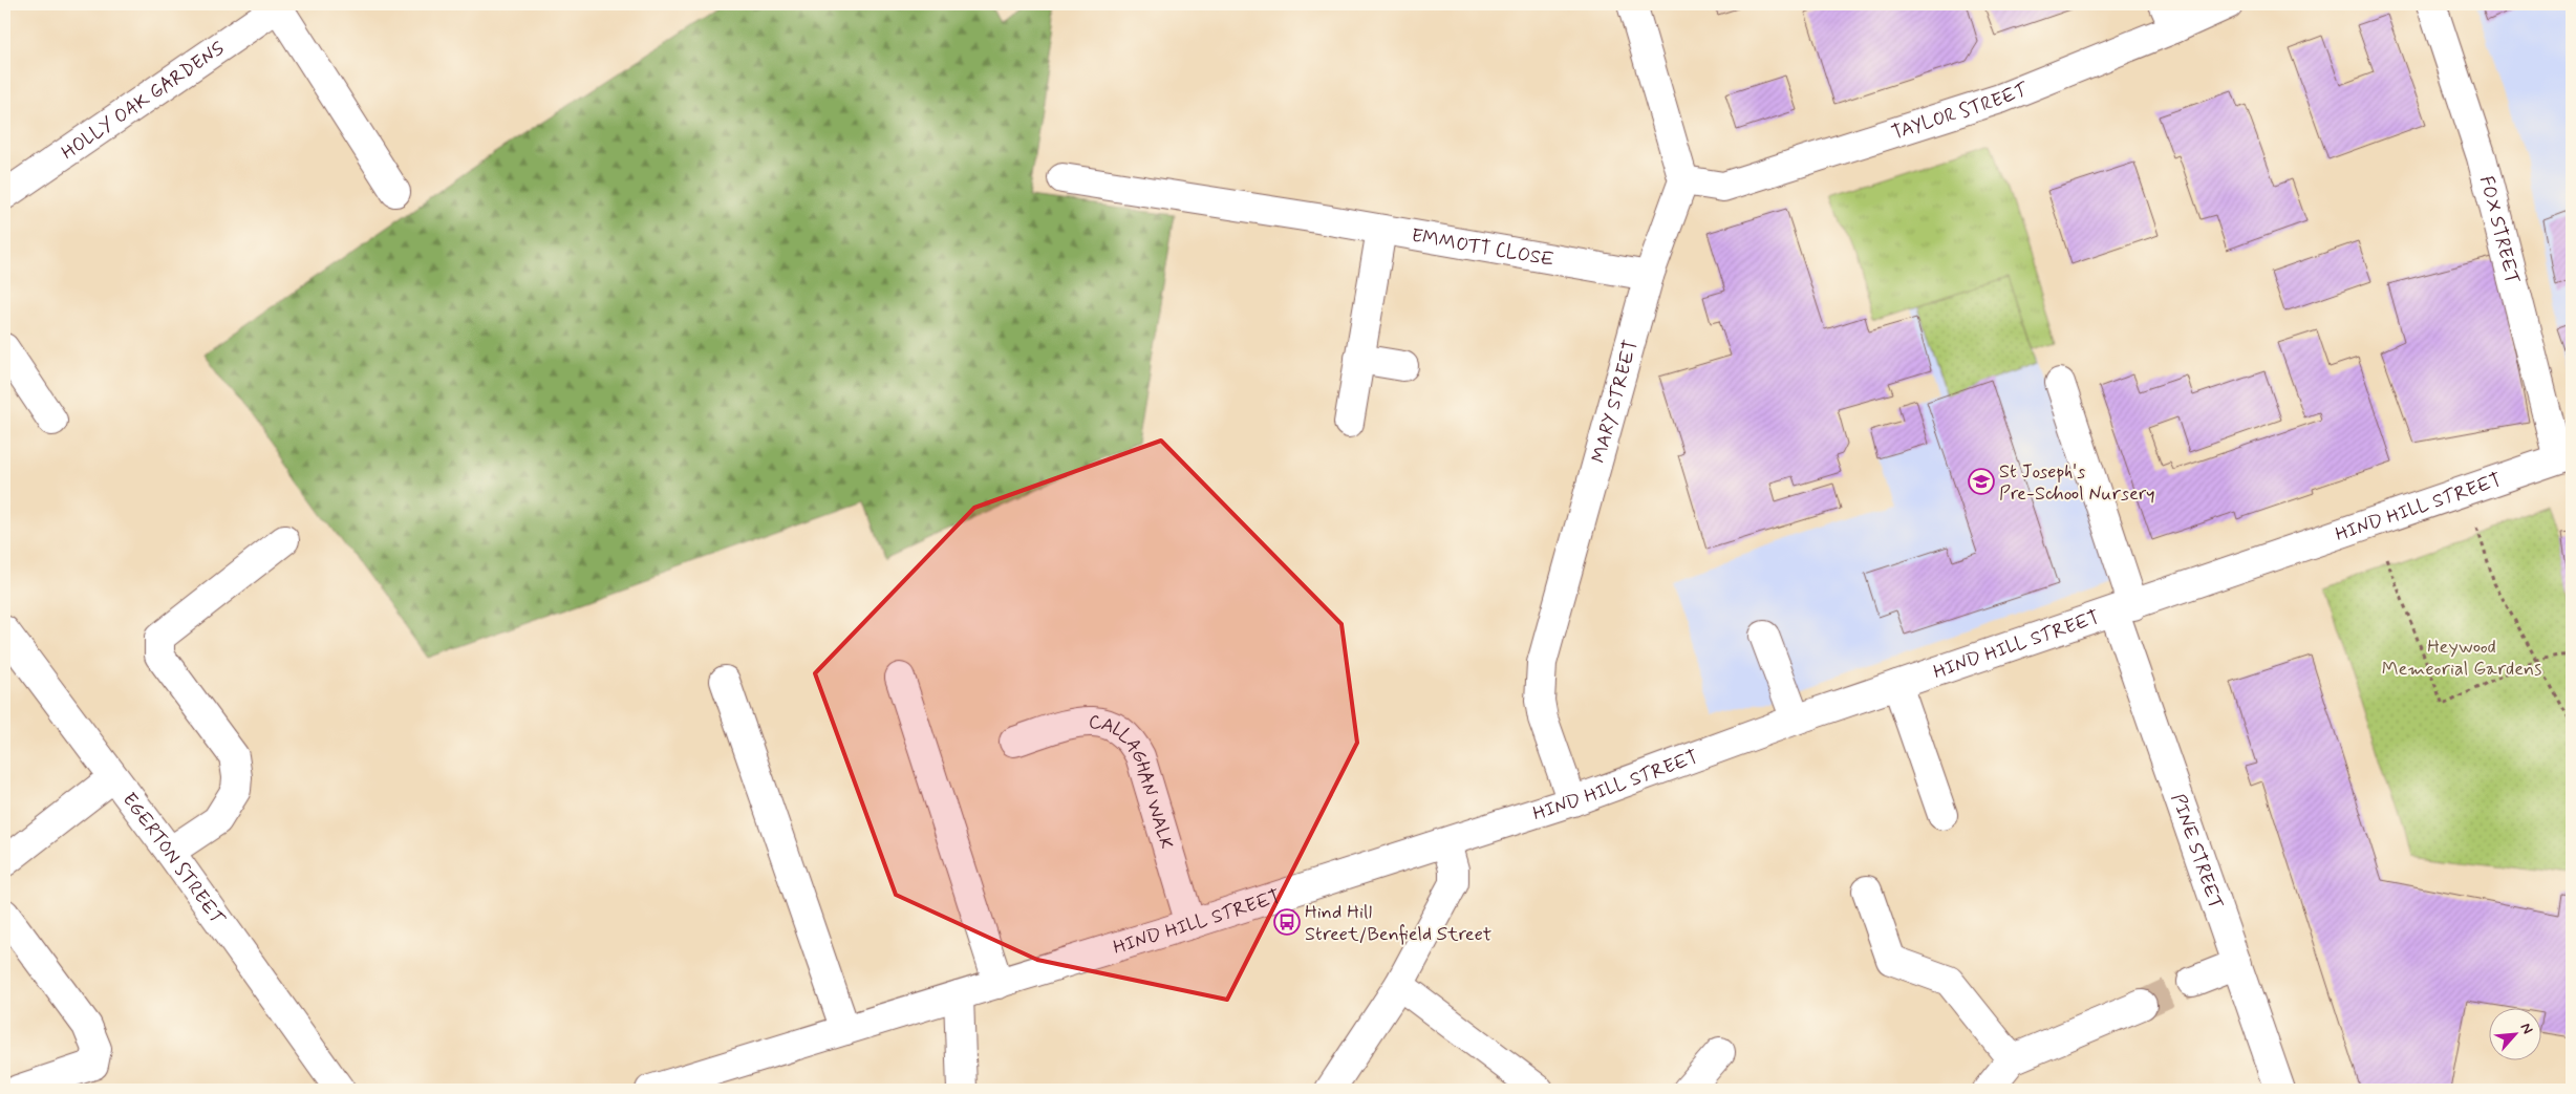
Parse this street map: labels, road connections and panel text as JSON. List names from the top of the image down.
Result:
{
  "streets": {
    "street": [
      "HOLLY OAK GARDENS",
      "TAYLOR STREET",
      "FOX STREET",
      "EMMOTT CLOSE",
      "MARY STREET",
      "HIND HILL STREET",
      "CALLAGHAN WALK",
      "PINE STREET",
      "EGERTON STREET"
    ]
  },
  "crossings": [
    ["TAYLOR STREET", "MARY STREET"],
    ["FOX STREET", "HIND HILL STREET"],
    ["EMMOTT CLOSE", "MARY STREET"],
    ["MARY STREET", "HIND HILL STREET"],
    ["HIND HILL STREET", "CALLAGHAN WALK"],
    ["HIND HILL STREET", "PINE STREET"]
  ],
  "parks": ["Heywood Memeorial Gardens"],
  "places": {
    "school or university": ["St Joseph's Pre-School Nursery"],
    "bus stop": ["Hind Hill Street/Benfield Street"]
  },
  "north": "top right"
}
